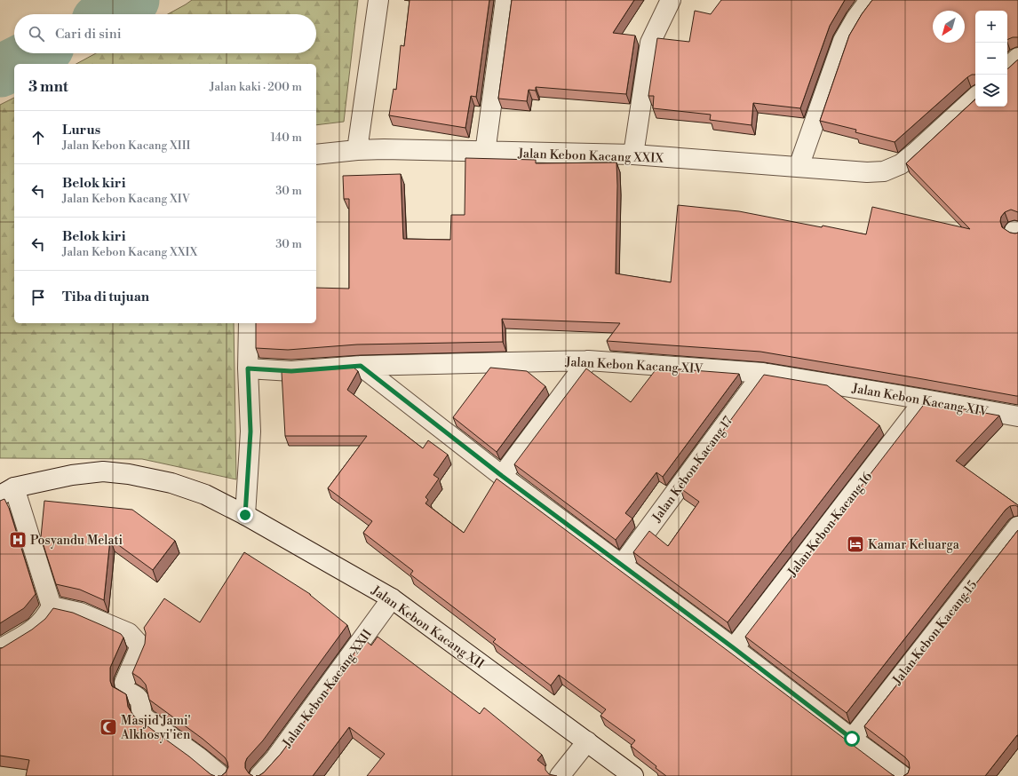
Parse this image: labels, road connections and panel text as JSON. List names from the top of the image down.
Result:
{
  "streets": {
    "street": [
      "Jalan Kebon Kacang XXIX",
      "Jalan Kebon Kacang XIV",
      "Jalan Kebon Kacang 17",
      "Jalan Kebon Kacang 16",
      "Jalan Kebon Kacang XII",
      "Jalan Kebon Kacang 15",
      "Jalan Kebon Kacang XXII"
    ]
  },
  "crossings": [
    ["Jalan Kebon Kacang XIV", "Jalan Kebon Kacang 17"],
    ["Jalan Kebon Kacang XIV", "Jalan Kebon Kacang 16"],
    ["Jalan Kebon Kacang XII", "Jalan Kebon Kacang XXII"]
  ],
  "places": {
    "hospital": ["Posyandu Melati"],
    "hotel": ["Kamar Keluarga"],
    "mosque": ["Masjid Jami' Alkhosyi'ien"]
  },
  "north": "bottom left",
  "page": {
    "map_buttons": ["+", "−"],
    "search": "Cari di sini",
    "heading": ["3 mnt", "Jalan kaki · 200 m"],
    "list": [
      ["Lurus", "Jalan Kebon Kacang XIII", "140 m"],
      ["Belok kiri", "Jalan Kebon Kacang XIV", "30 m"],
      ["Belok kiri", "Jalan Kebon Kacang XXIX", "30 m"],
      "Tiba di tujuan"
    ]
  }
}
